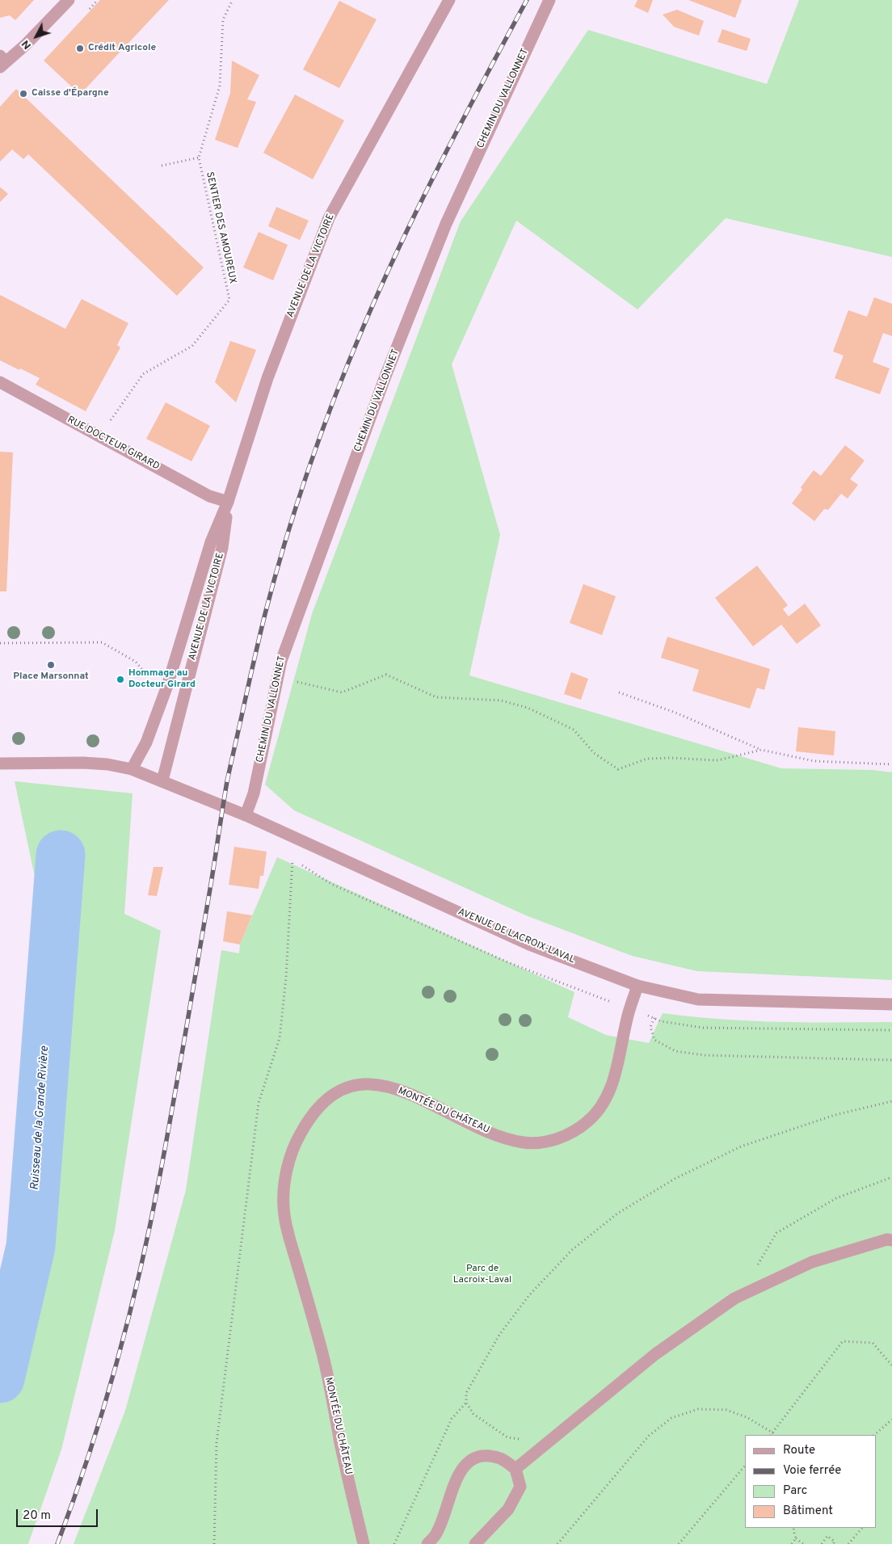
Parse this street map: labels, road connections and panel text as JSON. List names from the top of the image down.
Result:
{
  "streets": {
    "street": [
      "CHEMIN DU VALLONNET",
      "AVENUE DE LA VICTOIRE",
      "RUE DOCTEUR GIRARD",
      "AVENUE DE LACROIX-LAVAL",
      "MONTÉE DU CHÂTEAU"
    ],
    "path": ["SENTIER DES AMOUREUX"]
  },
  "crossings": [
    ["CHEMIN DU VALLONNET", "AVENUE DE LACROIX-LAVAL"],
    ["AVENUE DE LA VICTOIRE", "RUE DOCTEUR GIRARD"],
    ["AVENUE DE LA VICTOIRE", "AVENUE DE LACROIX-LAVAL"],
    ["AVENUE DE LACROIX-LAVAL", "MONTÉE DU CHÂTEAU"]
  ],
  "water": ["Ruisseau de la Grande Rivière"],
  "parks": ["Parc de Lacroix-Laval"],
  "places": [
    "Crédit Agricole",
    "Caisse d'Épargne",
    "Place Marsonnat",
    "Hommage au Docteur Girard"
  ],
  "legend": [
    "Route",
    "Voie ferrée",
    "Parc",
    "Bâtiment"
  ],
  "scale_bar": "20 m",
  "north": "bottom left"
}
